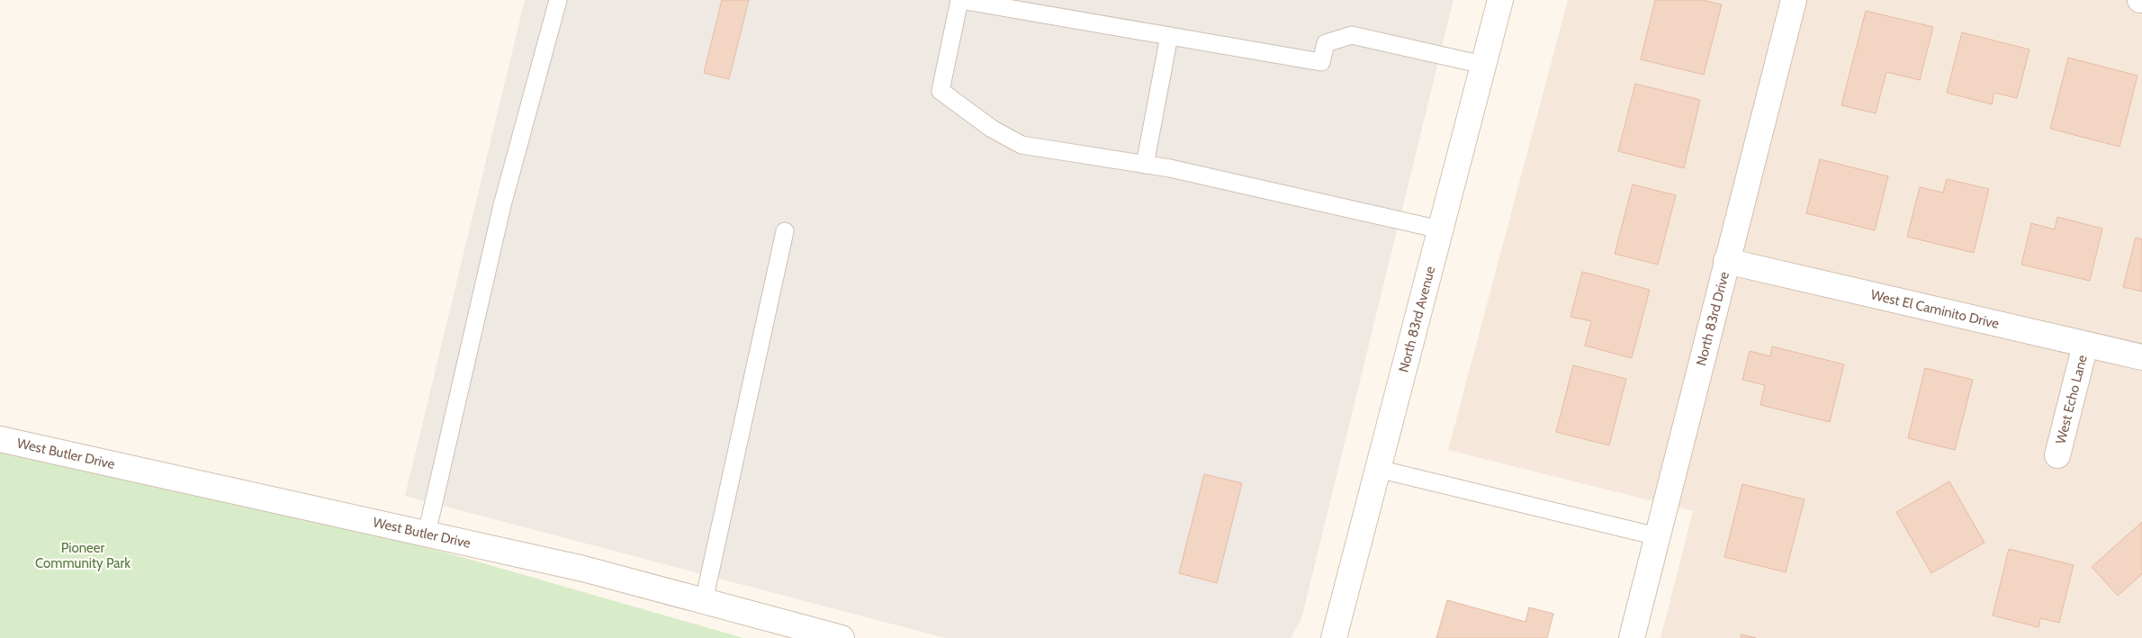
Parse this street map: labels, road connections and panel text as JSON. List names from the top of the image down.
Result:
{
  "streets": {
    "street": [
      "West El Caminito Drive",
      "North 83rd Avenue",
      "North 83rd Drive",
      "West Echo Lane",
      "West Butler Drive"
    ]
  },
  "crossings": [
    ["West El Caminito Drive", "North 83rd Drive"],
    ["West El Caminito Drive", "West Echo Lane"]
  ],
  "parks": ["Pioneer Community Park"]
}
